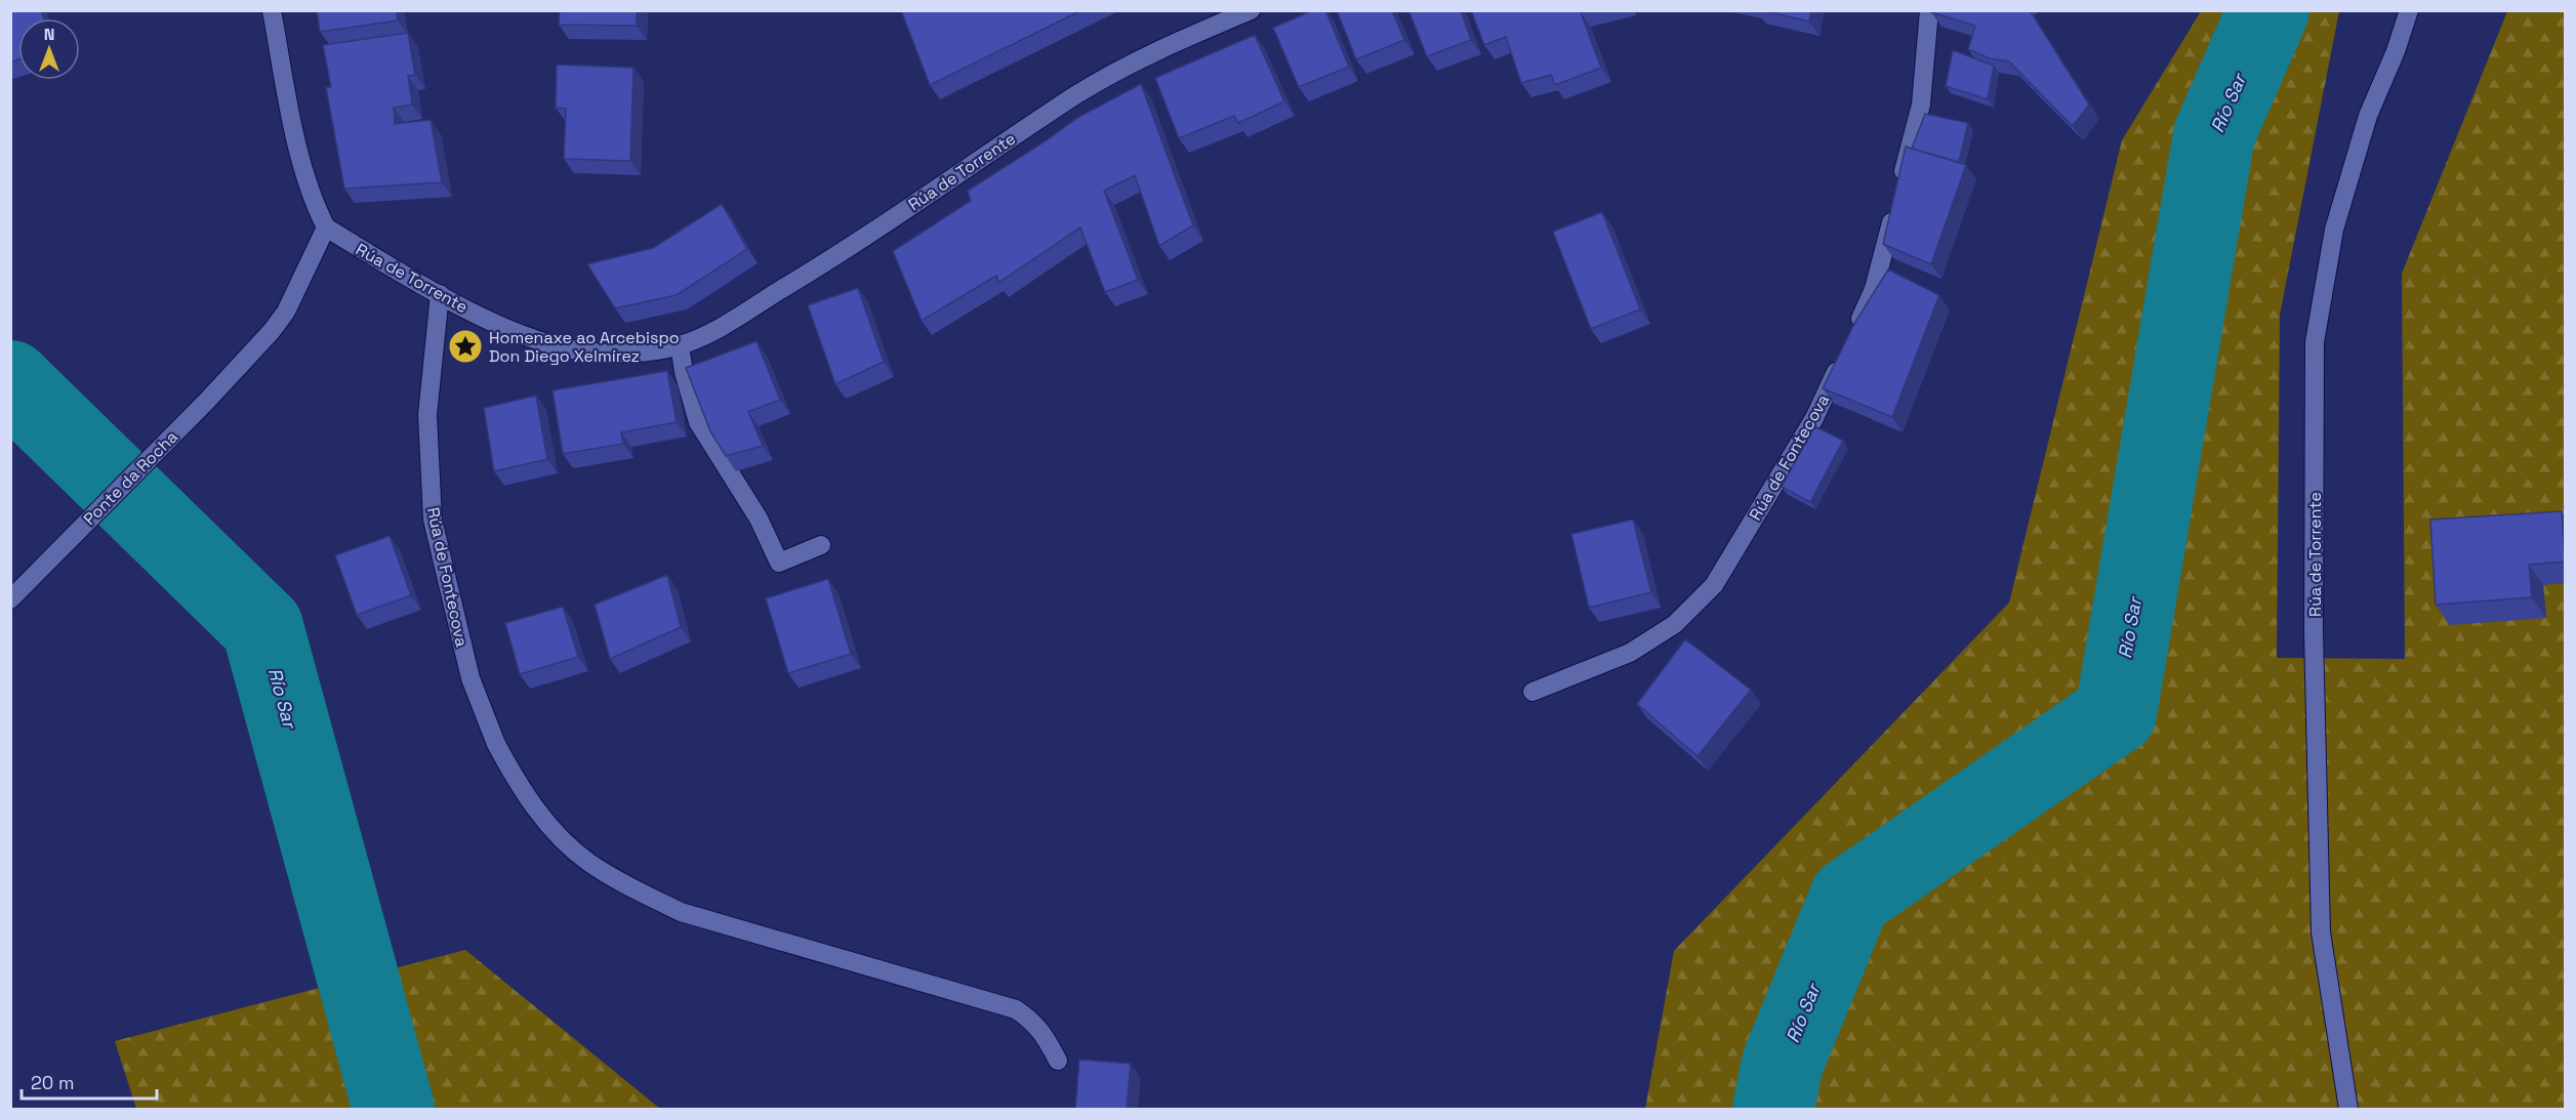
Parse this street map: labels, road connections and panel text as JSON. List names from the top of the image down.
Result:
{
  "streets": {
    "street": ["Rúa de Torrente", "Rúa de Fontecova", "Ponte da Rocha"]
  },
  "crossings": [
    ["Rúa de Torrente", "Rúa de Fontecova"],
    ["Rúa de Torrente", "Ponte da Rocha"]
  ],
  "water": ["Río Sar"],
  "places": {
    "place": ["Homenaxe ao Arcebispo Don Diego Xelmírez"]
  },
  "scale_bar": "20 m",
  "north": "top"
}
